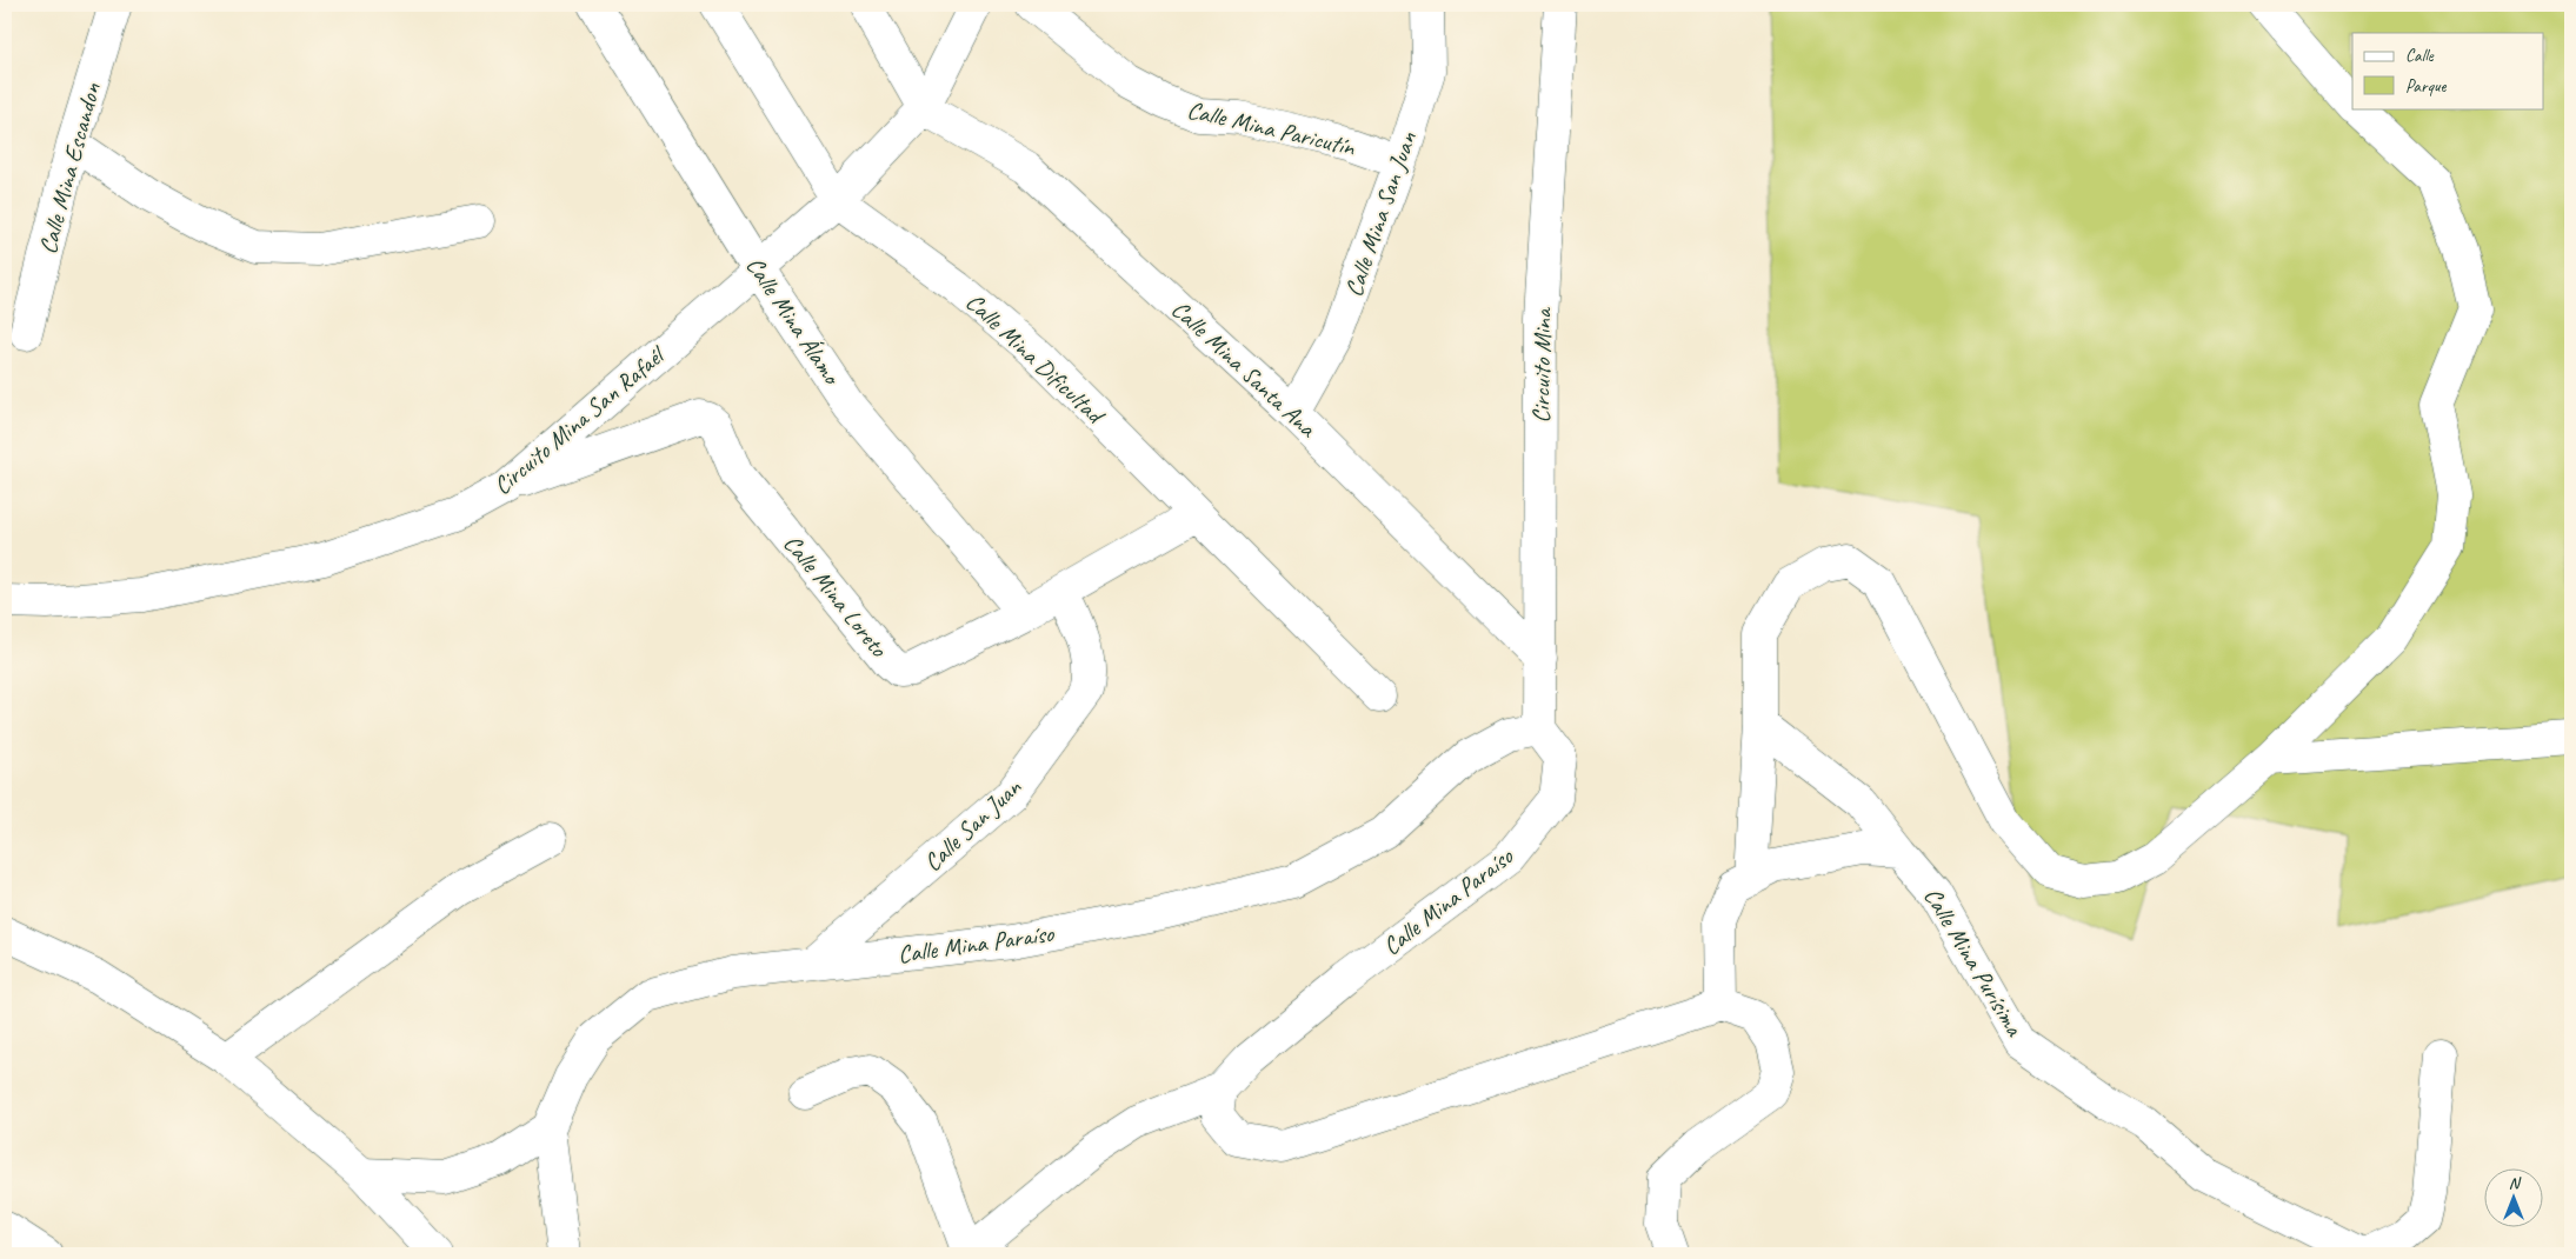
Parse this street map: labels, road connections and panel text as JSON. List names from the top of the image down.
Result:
{
  "streets": {
    "street": [
      "Calle Mina Paricutín",
      "Calle Mina Escandon",
      "Calle Mina San Juan",
      "Calle Mina Álamo",
      "Calle Mina Dificultad",
      "Circuito Mina",
      "Calle Mina Santa Ana",
      "Circuito Mina San Rafaél",
      "Calle Mina Loreto",
      "Calle San Juan",
      "Calle Mina Paraíso",
      "Calle Mina Purísima"
    ]
  },
  "crossings": [
    ["Calle Mina Paricutín", "Calle Mina San Juan"],
    ["Calle Mina San Juan", "Calle Mina Santa Ana"],
    ["Calle Mina Álamo", "Circuito Mina San Rafaél"],
    ["Calle Mina Álamo", "Calle Mina Loreto"],
    ["Calle Mina Dificultad", "Circuito Mina San Rafaél"],
    ["Calle Mina Dificultad", "Calle Mina Loreto"],
    ["Circuito Mina", "Calle Mina Santa Ana"],
    ["Circuito Mina", "Calle Mina Paraíso"],
    ["Calle Mina Santa Ana", "Circuito Mina San Rafaél"],
    ["Circuito Mina San Rafaél", "Calle Mina Loreto"],
    ["Calle Mina Loreto", "Calle San Juan"],
    ["Calle San Juan", "Calle Mina Paraíso"]
  ],
  "legend": ["Calle", "Parque"],
  "north": "top"
}
